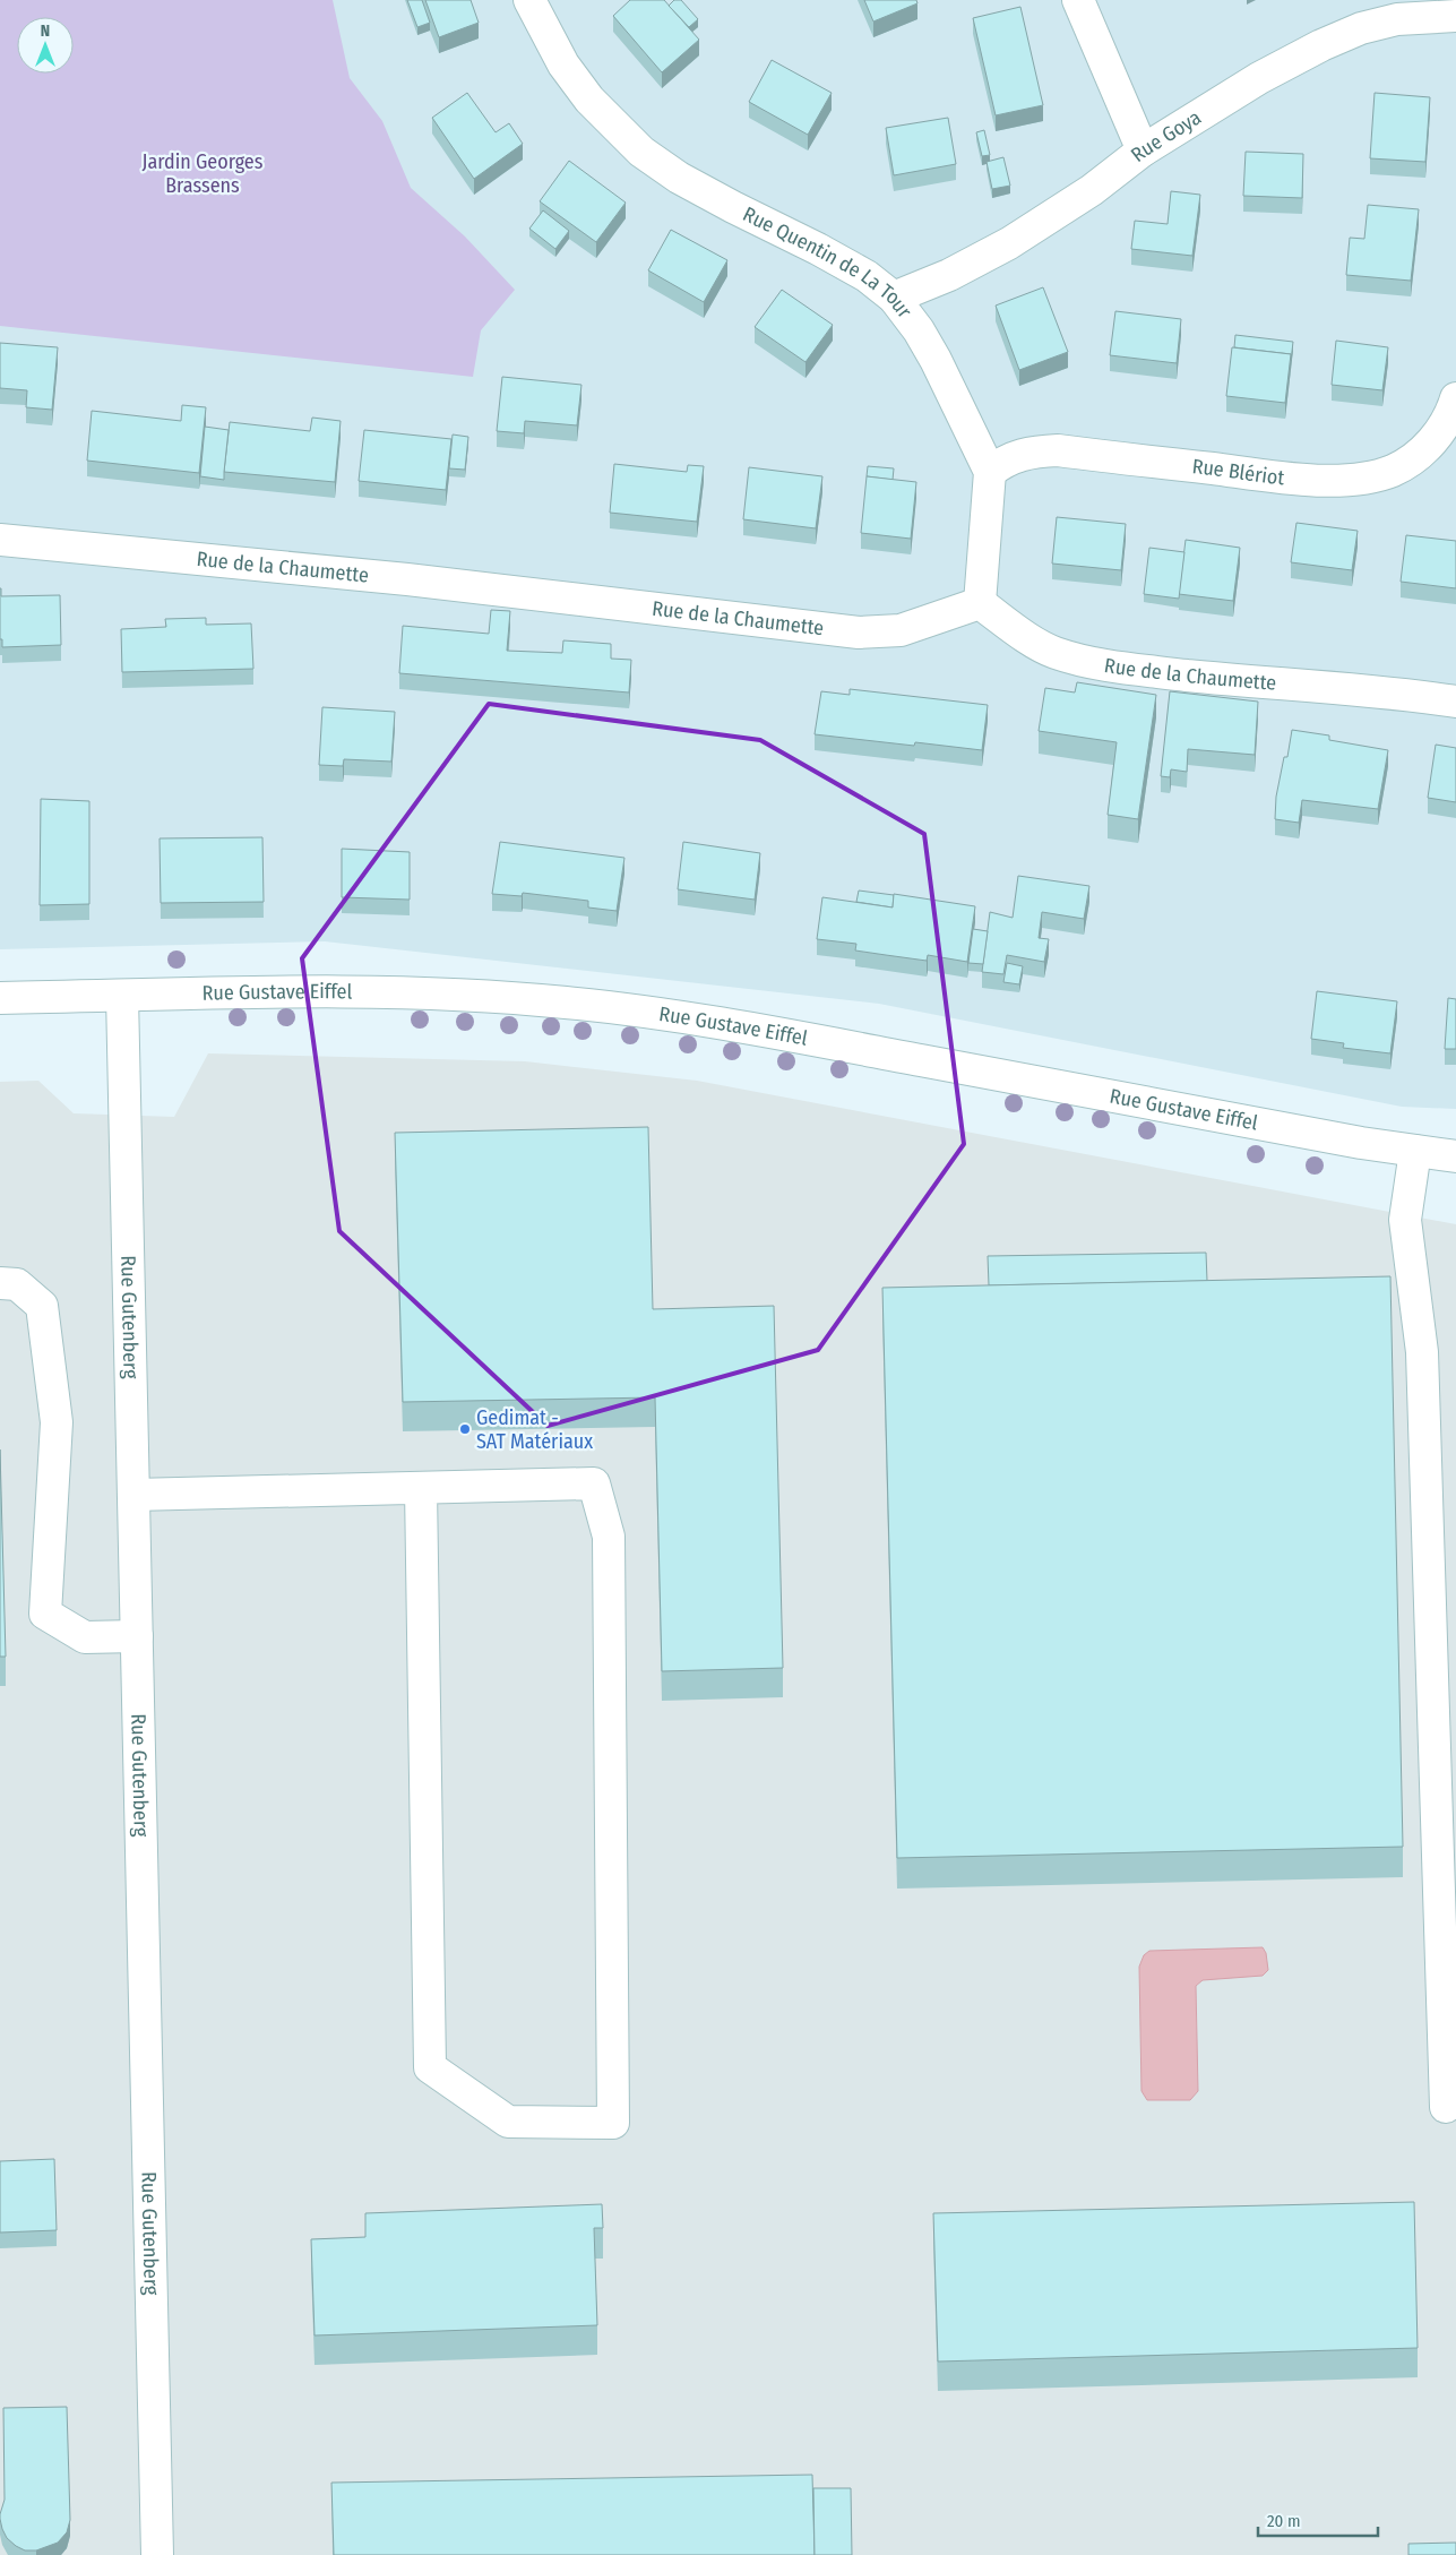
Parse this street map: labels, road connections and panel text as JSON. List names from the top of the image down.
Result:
{
  "streets": {
    "street": [
      "Rue Goya",
      "Rue Quentin de La Tour",
      "Rue Blériot",
      "Rue de la Chaumette",
      "Rue Gustave Eiffel",
      "Rue Gutenberg"
    ]
  },
  "crossings": [
    ["Rue Goya", "Rue Quentin de La Tour"],
    ["Rue Quentin de La Tour", "Rue Blériot"],
    ["Rue Gustave Eiffel", "Rue Gutenberg"]
  ],
  "parks": ["Jardin Georges Brassens"],
  "places": ["Gedimat - SAT Matériaux"],
  "scale_bar": "20 m",
  "north": "top"
}
